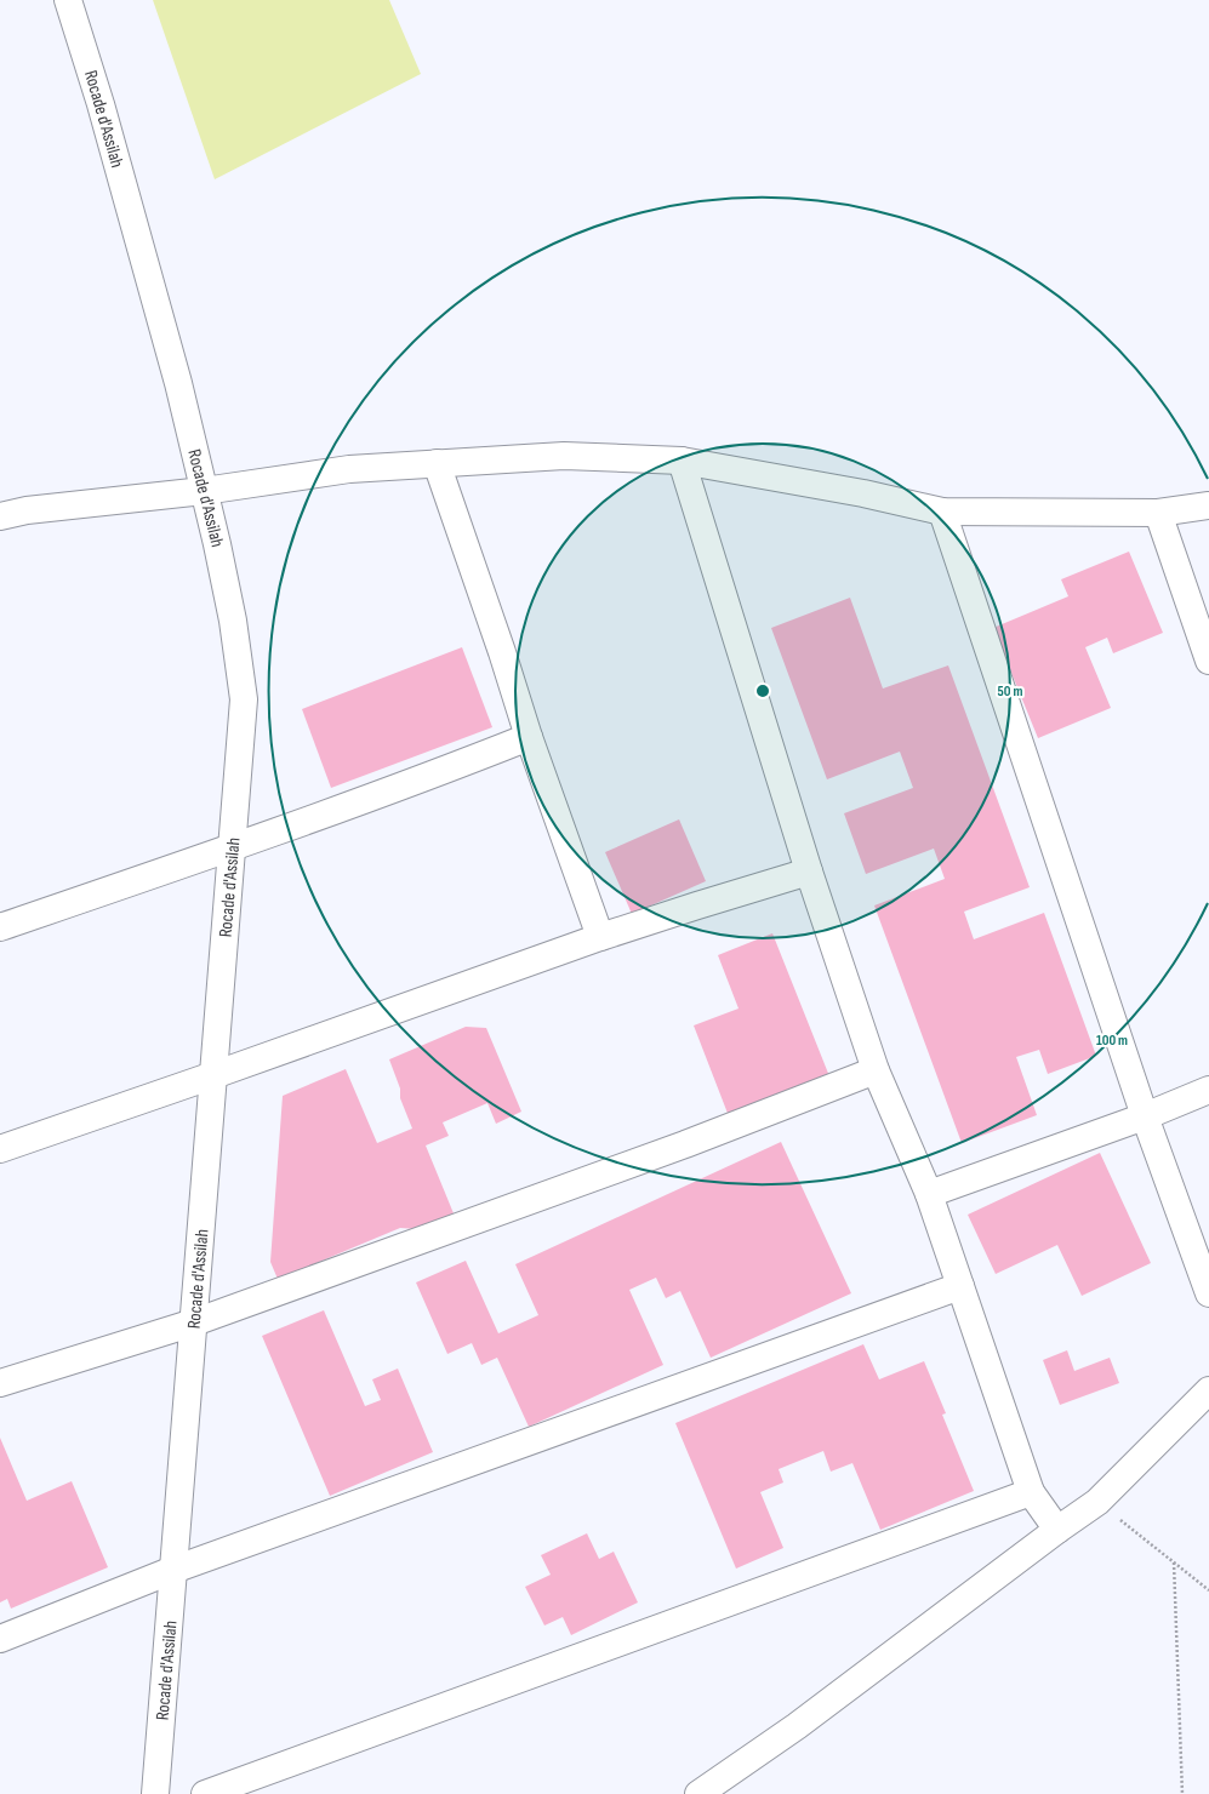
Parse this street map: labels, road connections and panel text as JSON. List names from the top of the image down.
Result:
{
  "streets": {
    "street": ["Rocade d'Assilah"]
  },
  "rings": ["50 m", "100 m"]
}
